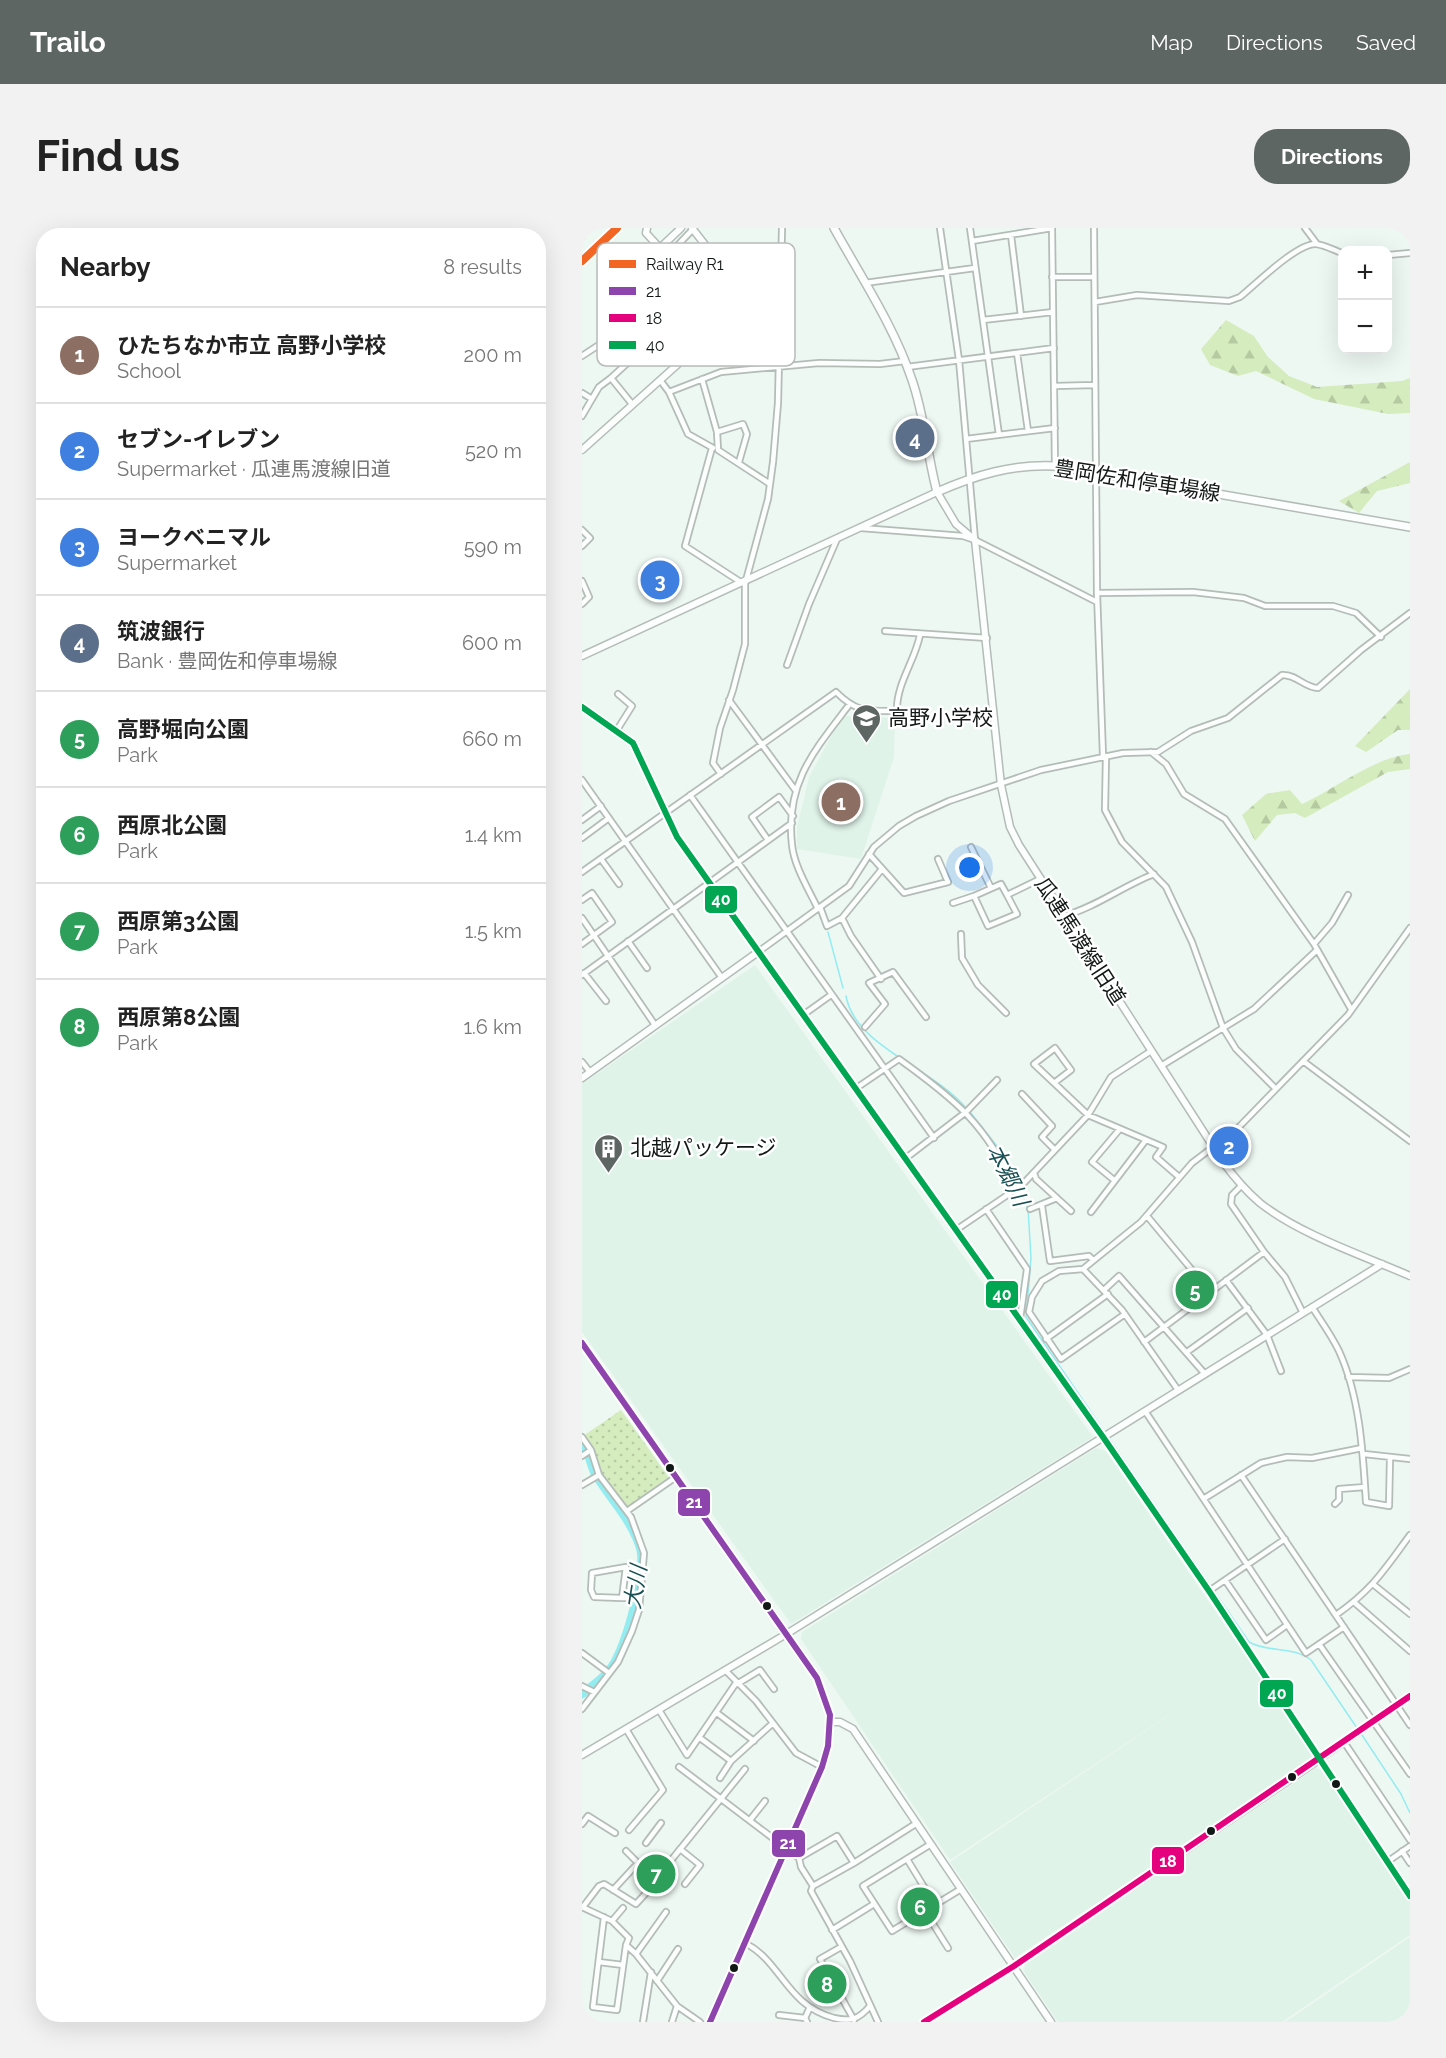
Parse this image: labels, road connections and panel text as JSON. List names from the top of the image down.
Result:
{
  "streets": {
    "main road": ["豊岡佐和停車場線"],
    "street": ["瓜連馬渡線旧道"]
  },
  "water": ["本郷川", "大川"],
  "places": {
    "school or university": ["高野小学校"],
    "building": ["北越パッケージ"]
  },
  "lines": [
    "rail line R1",
    "transit line 40",
    "transit line 21",
    "transit line 18"
  ],
  "legend": [
    "Railway R1",
    "21",
    "18",
    "40"
  ],
  "page": {
    "header": "Trailo",
    "nav": ["Map", "Directions", "Saved"],
    "buttons": "Directions",
    "title": "Find us",
    "heading": ["Nearby", "8 results"],
    "map_buttons": ["+", "−"],
    "list": [
      {
        "mark": "1",
        "name": "ひたちなか市立 高野小学校",
        "note": "School",
        "value": "200 m"
      },
      {
        "mark": "2",
        "name": "セブン-イレブン",
        "note": "Supermarket · 瓜連馬渡線旧道",
        "value": "520 m"
      },
      {
        "mark": "3",
        "name": "ヨークベニマル",
        "note": "Supermarket",
        "value": "590 m"
      },
      {
        "mark": "4",
        "name": "筑波銀行",
        "note": "Bank · 豊岡佐和停車場線",
        "value": "600 m"
      },
      {
        "mark": "5",
        "name": "高野堀向公園",
        "note": "Park",
        "value": "660 m"
      },
      {
        "mark": "6",
        "name": "西原北公園",
        "note": "Park",
        "value": "1.4 km"
      },
      {
        "mark": "7",
        "name": "西原第3公園",
        "note": "Park",
        "value": "1.5 km"
      },
      {
        "mark": "8",
        "name": "西原第8公園",
        "note": "Park",
        "value": "1.6 km"
      }
    ],
    "pins": [
      "4",
      "3",
      "1",
      "2",
      "5",
      "7",
      "6",
      "8"
    ]
  }
}
